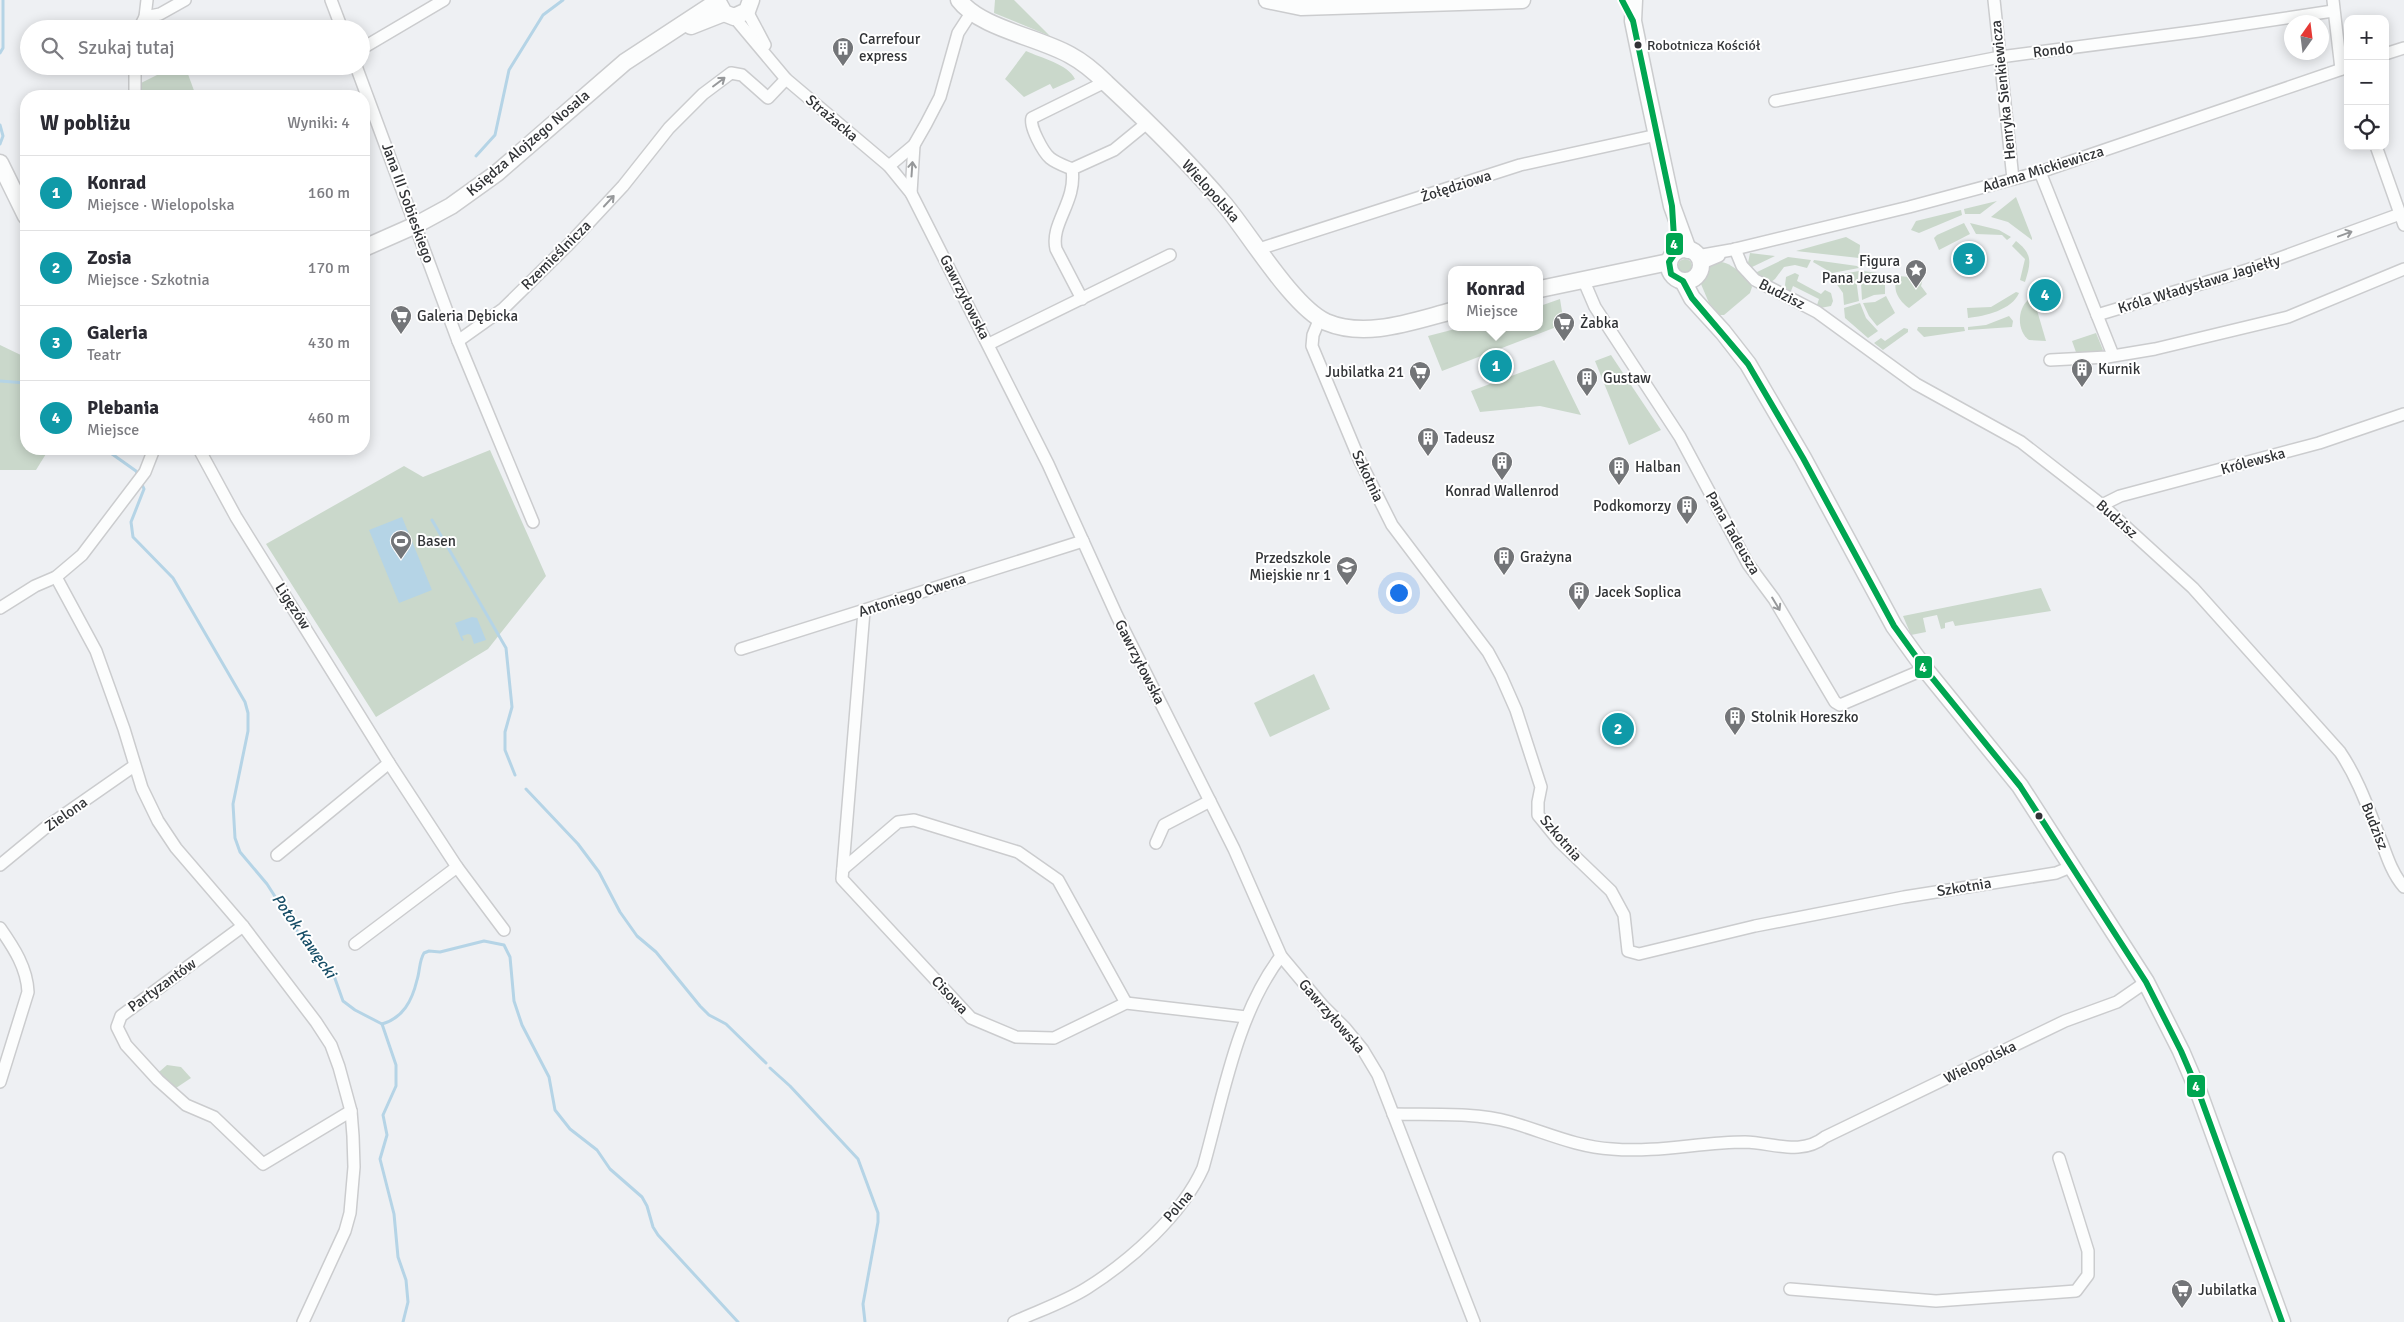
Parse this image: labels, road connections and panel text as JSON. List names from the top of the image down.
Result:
{
  "streets": {
    "street": [
      "Rondo",
      "Henryka Sienkiewicza",
      "Strażacka",
      "Księdza Alojzego Nosala",
      "Adama Mickiewicza",
      "Żołędziowa",
      "Wielopolska",
      "Jana III Sobieskiego",
      "Rzemieślnicza",
      "Króla Władysława Jagiełły",
      "Budzisz",
      "Gawrzyłowska",
      "Królewska",
      "Szkotnia",
      "Pana Tadeusza",
      "Antoniego Cwena",
      "Ligęzów",
      "Zielona",
      "Partyzantów",
      "Cisowa",
      "Polna"
    ]
  },
  "crossings": [
    ["Rondo", "Henryka Sienkiewicza"],
    ["Henryka Sienkiewicza", "Adama Mickiewicza"],
    ["Strażacka", "Księdza Alojzego Nosala"],
    ["Strażacka", "Rzemieślnicza"],
    ["Strażacka", "Gawrzyłowska"],
    ["Księdza Alojzego Nosala", "Jana III Sobieskiego"],
    ["Adama Mickiewicza", "Króla Władysława Jagiełły"],
    ["Adama Mickiewicza", "Budzisz"],
    ["Żołędziowa", "Wielopolska"],
    ["Wielopolska", "Gawrzyłowska"],
    ["Wielopolska", "Szkotnia"],
    ["Jana III Sobieskiego", "Rzemieślnicza"],
    ["Budzisz", "Królewska"],
    ["Gawrzyłowska", "Antoniego Cwena"],
    ["Gawrzyłowska", "Polna"],
    ["Antoniego Cwena", "Cisowa"]
  ],
  "one_way": ["Rzemieślnicza"],
  "water": ["Potok Kawęcki"],
  "places": {
    "other": ["Robotnicza Kościół"],
    "building": [
      "Carrefour express",
      "Kurnik",
      "Gustaw",
      "Tadeusz",
      "Konrad Wallenrod",
      "Halban",
      "Podkomorzy",
      "Grażyna",
      "Jacek Soplica",
      "Stolnik Horeszko"
    ],
    "place": ["Figura Pana Jezusa"],
    "supermarket": [
      "Galeria Dębicka",
      "Żabka",
      "Jubilatka 21",
      "Jubilatka"
    ],
    "sports": ["Basen"],
    "school or university": ["Przedszkole Miejskie nr 1"]
  },
  "lines": ["transit line 4"],
  "north": "top",
  "page": {
    "map_buttons": ["+", "−"],
    "search": "Szukaj tutaj",
    "heading": ["W pobliżu", "Wyniki: 4"],
    "list": [
      {
        "mark": "1",
        "name": "Konrad",
        "note": "Miejsce · Wielopolska",
        "value": "160 m"
      },
      {
        "mark": "2",
        "name": "Zosia",
        "note": "Miejsce · Szkotnia",
        "value": "170 m"
      },
      {
        "mark": "3",
        "name": "Galeria",
        "note": "Teatr",
        "value": "430 m"
      },
      {
        "mark": "4",
        "name": "Plebania",
        "note": "Miejsce",
        "value": "460 m"
      }
    ],
    "pins": [
      "3",
      "4",
      "1",
      "2"
    ],
    "popup": ["Konrad", "Miejsce"]
  }
}
